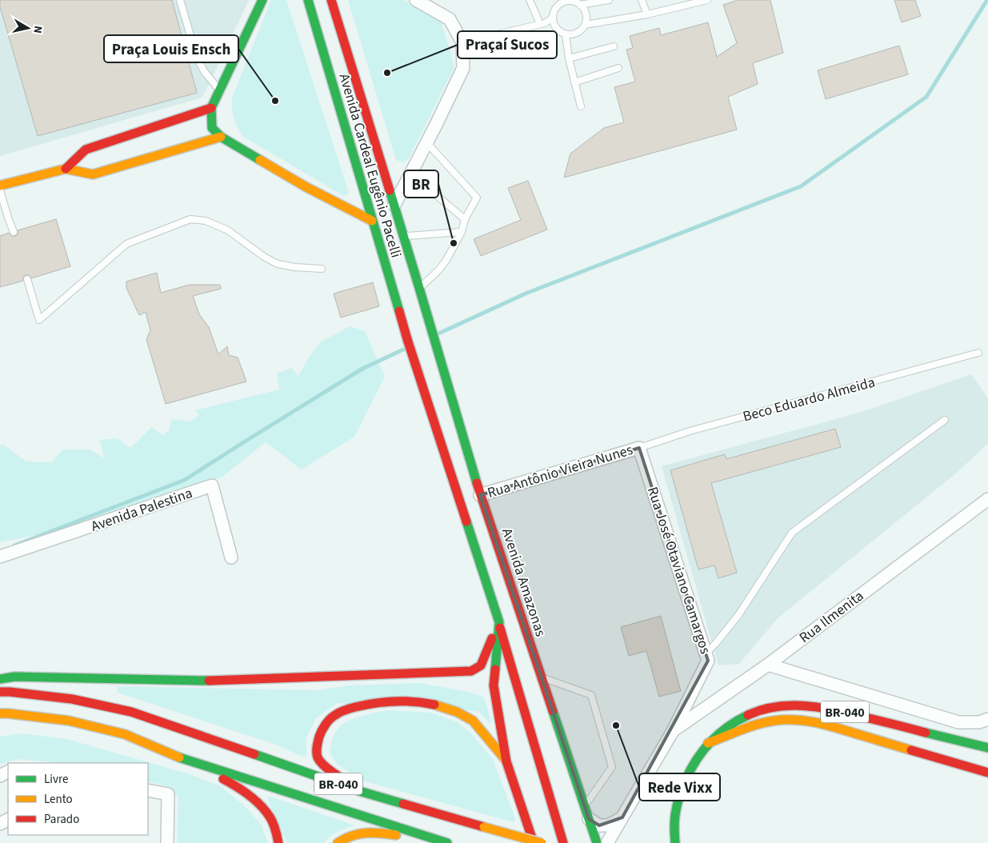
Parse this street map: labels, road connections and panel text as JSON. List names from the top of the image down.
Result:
{
  "streets": {
    "main road": ["Avenida Cardeal Eugênio Pacelli", "Avenida Amazonas", "BR-040"],
    "street": [
      "Rua Antônio Vieira Nunes",
      "Avenida Palestina",
      "Rua José Otaviano Camargos",
      "Rua Ilmenita"
    ],
    "lane": ["Beco Eduardo Almeida"]
  },
  "crossings": [
    ["Avenida Cardeal Eugênio Pacelli", "Avenida Amazonas"],
    ["Beco Eduardo Almeida", "Rua Antônio Vieira Nunes"],
    ["Beco Eduardo Almeida", "Rua José Otaviano Camargos"],
    ["Rua Antônio Vieira Nunes", "Rua José Otaviano Camargos"],
    ["Rua Antônio Vieira Nunes", "Avenida Amazonas"],
    ["Rua José Otaviano Camargos", "Rua Ilmenita"]
  ],
  "places": [
    "Praçaí Sucos",
    "Praça Louis Ensch",
    "BR",
    "Rede Vixx"
  ],
  "legend": ["Livre", "Lento", "Parado"],
  "north": "right"
}
